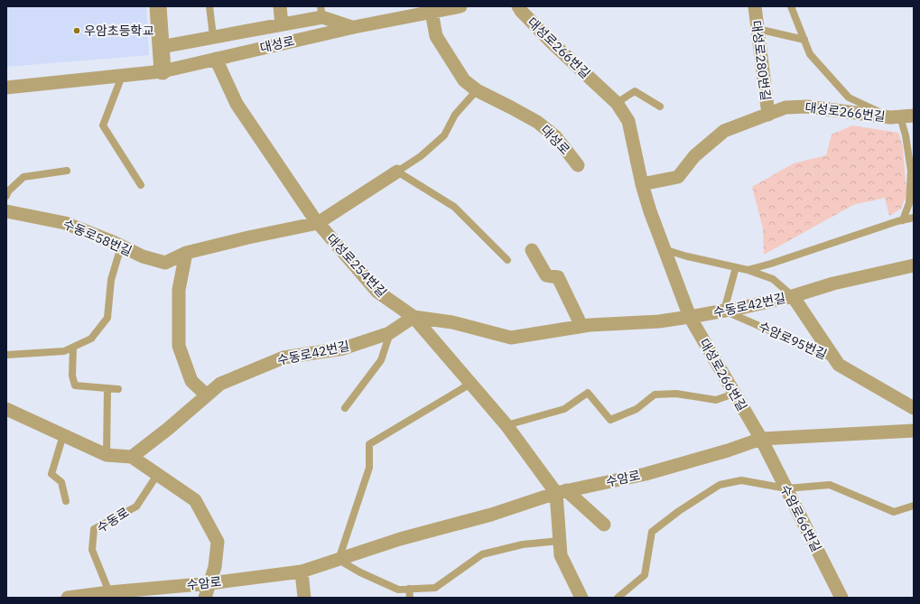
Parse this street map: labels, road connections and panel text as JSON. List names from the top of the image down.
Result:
{
  "streets": {
    "street": [
      "대성로",
      "대성로266번길",
      "대성로280번길",
      "수동로58번길",
      "대성로254번길",
      "수동로42번길",
      "수암로95번길",
      "수암로",
      "수암로66번길"
    ],
    "lane": ["수동로"]
  },
  "crossings": [
    ["대성로", "대성로254번길"],
    ["대성로266번길", "대성로280번길"],
    ["대성로266번길", "수동로42번길"],
    ["대성로266번길", "수암로"],
    ["대성로266번길", "수암로66번길"],
    ["수동로58번길", "대성로254번길"],
    ["대성로254번길", "수동로42번길"],
    ["대성로254번길", "수암로"],
    ["수동로42번길", "수암로95번길"],
    ["수암로", "수암로66번길"],
    ["수암로", "수동로"]
  ],
  "places": ["우암초등학교"]
}
